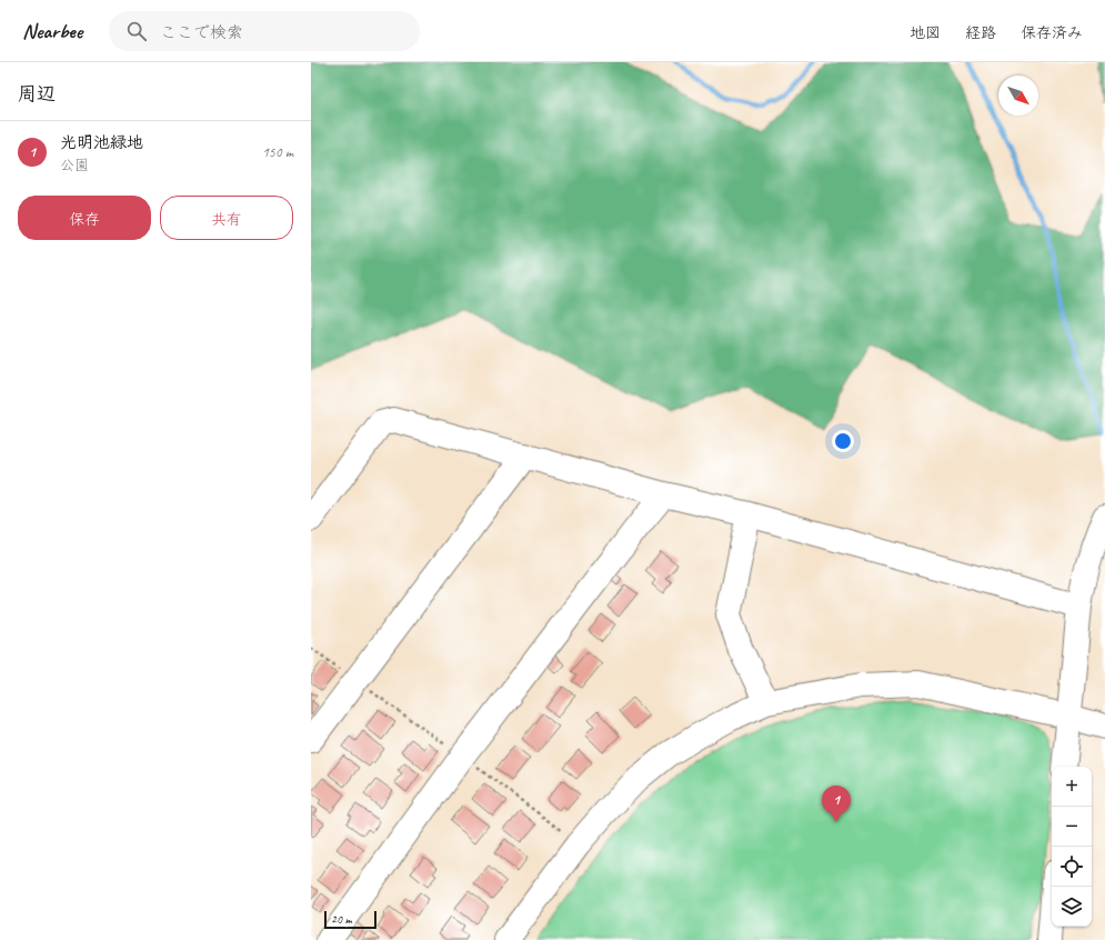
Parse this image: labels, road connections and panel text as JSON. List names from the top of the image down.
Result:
{
  "scale_bar": "20 m",
  "north": "bottom right",
  "page": {
    "header": "Nearbee",
    "search": "ここで検索",
    "nav": ["地図", "経路", "保存済み"],
    "heading": "周辺",
    "list": [
      {
        "mark": "1",
        "name": "光明池緑地",
        "note": "公園",
        "value": "150 m"
      }
    ],
    "buttons": ["保存", "共有"],
    "map_buttons": ["+", "−"],
    "pins": "1",
    "scale": "20 m"
  }
}
